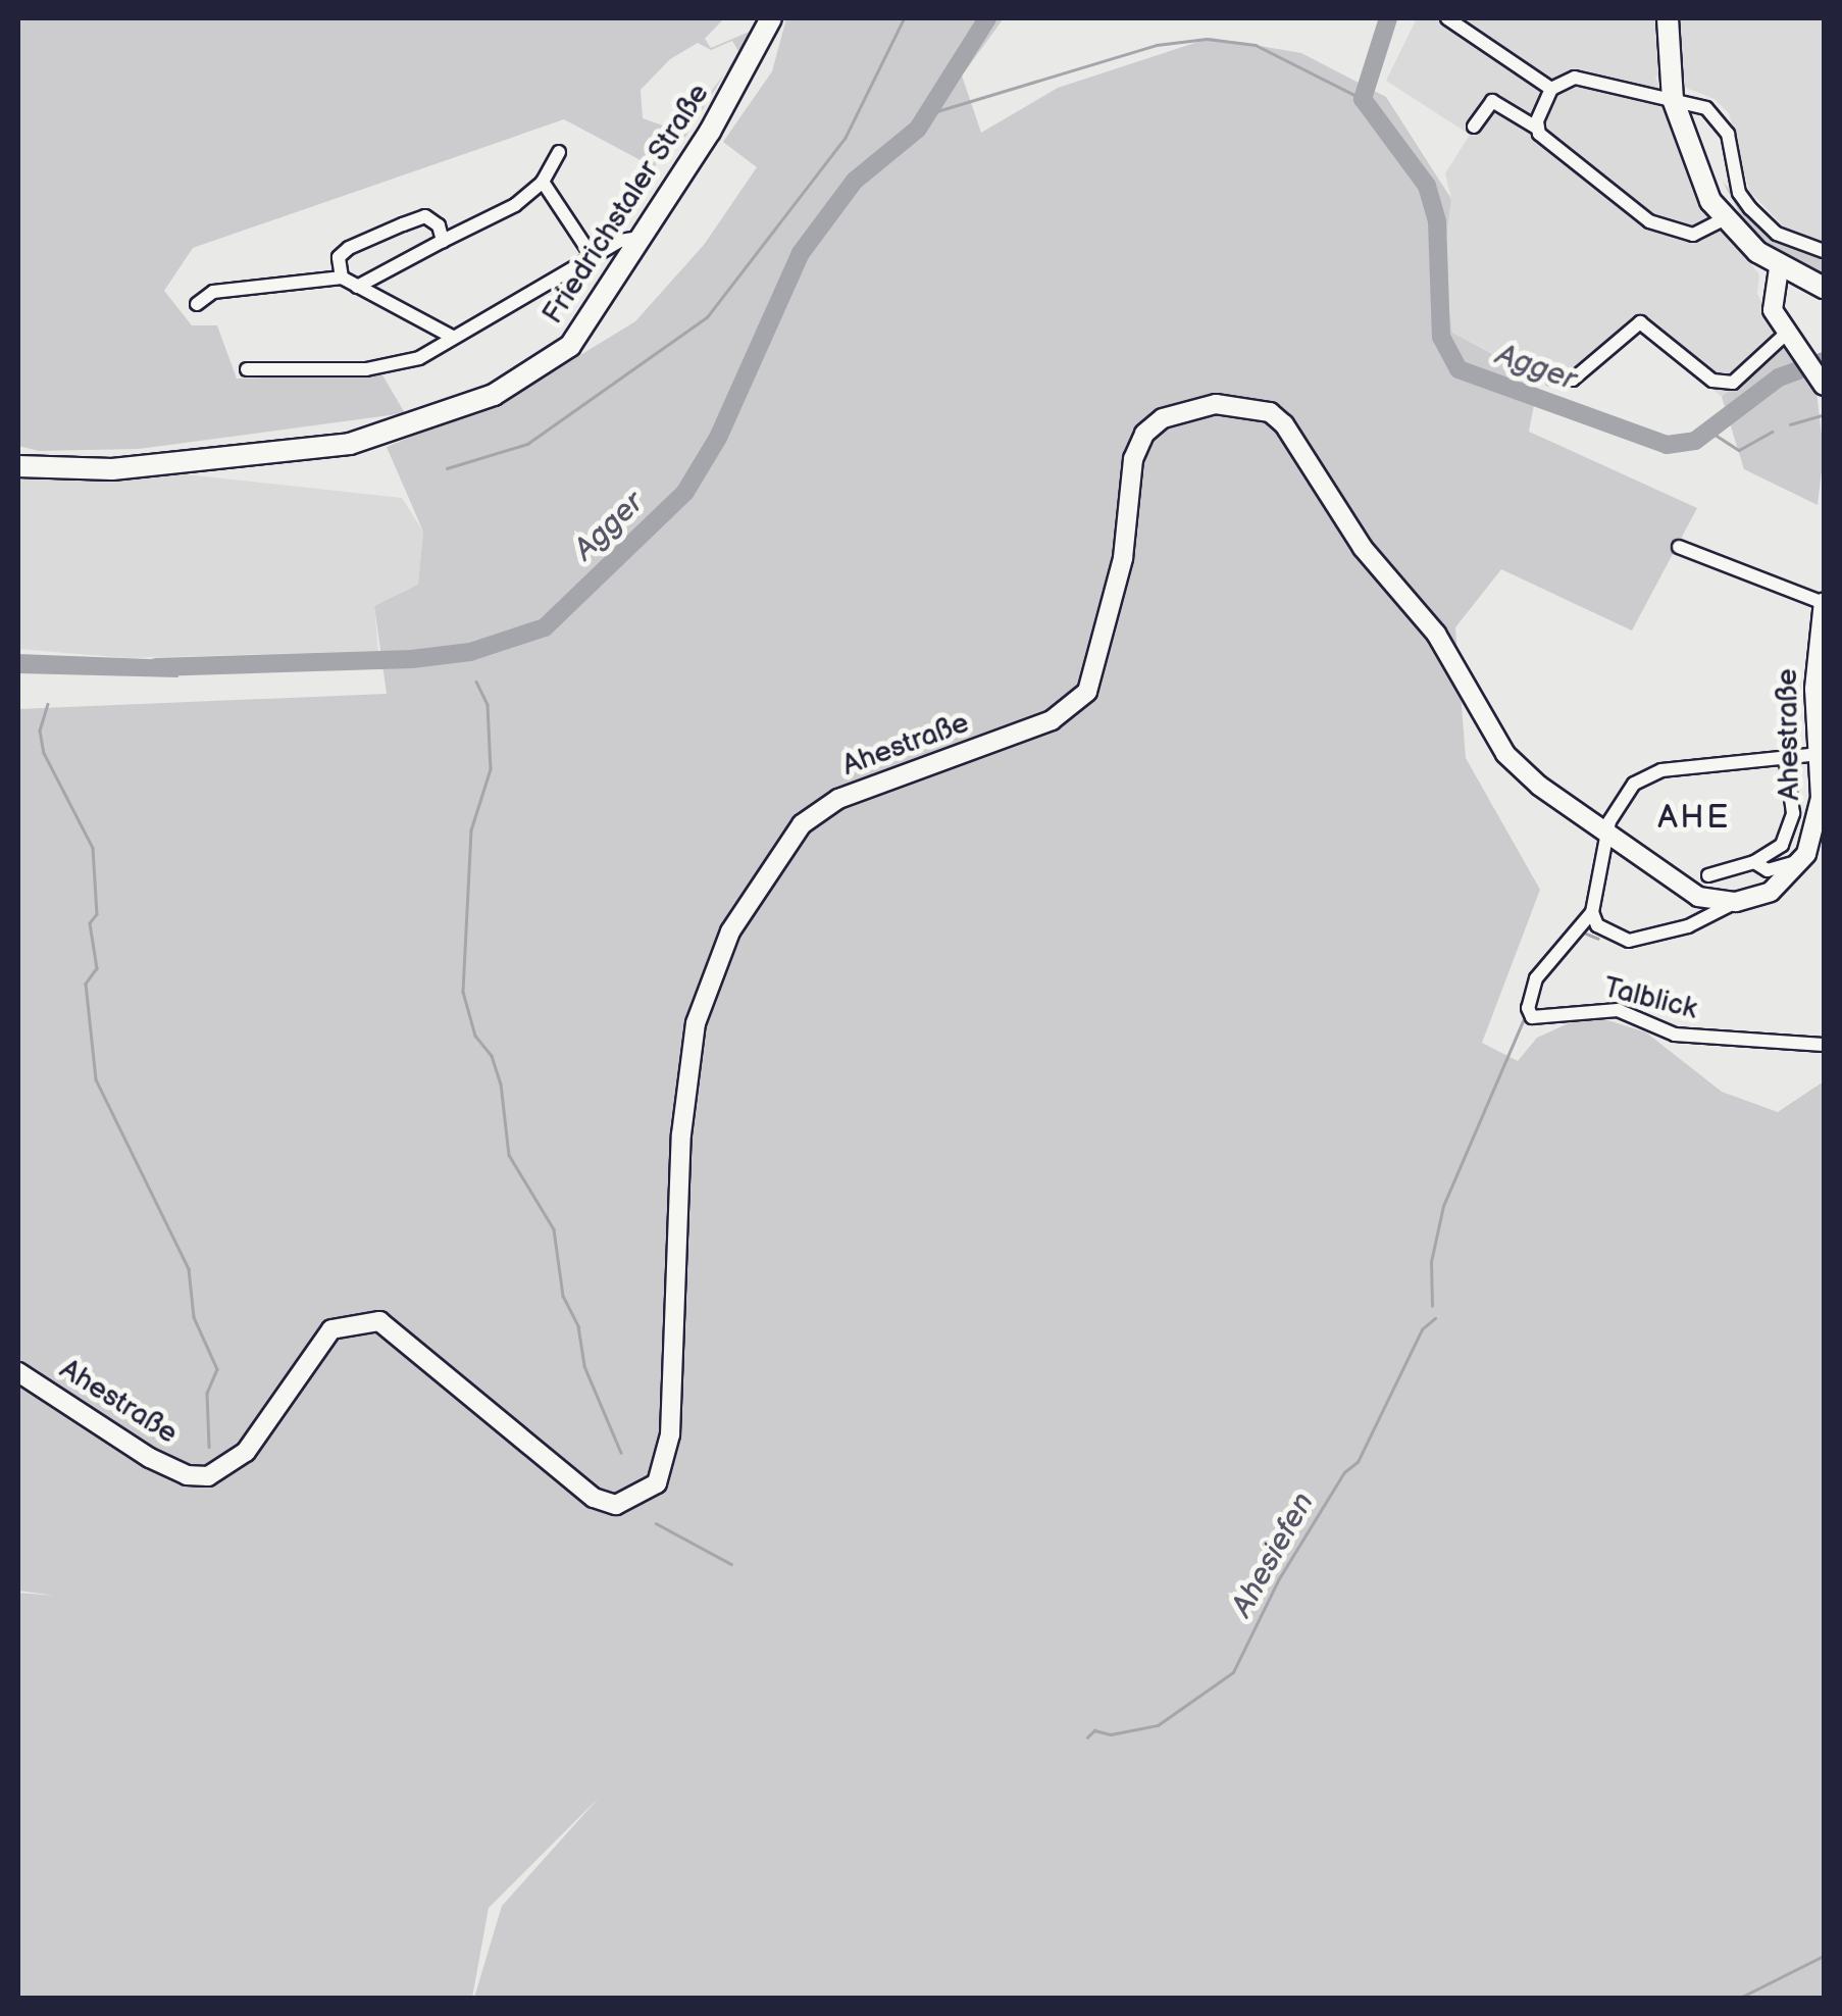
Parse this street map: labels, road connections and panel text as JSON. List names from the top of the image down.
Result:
{
  "streets": {
    "main road": ["Friedrichstaler Straße", "Ahestraße"],
    "street": ["Talblick"]
  },
  "crossings": [
    ["Ahestraße", "Talblick"]
  ],
  "districts": ["AHE"],
  "water": ["Agger", "Ahesiefen"]
}
